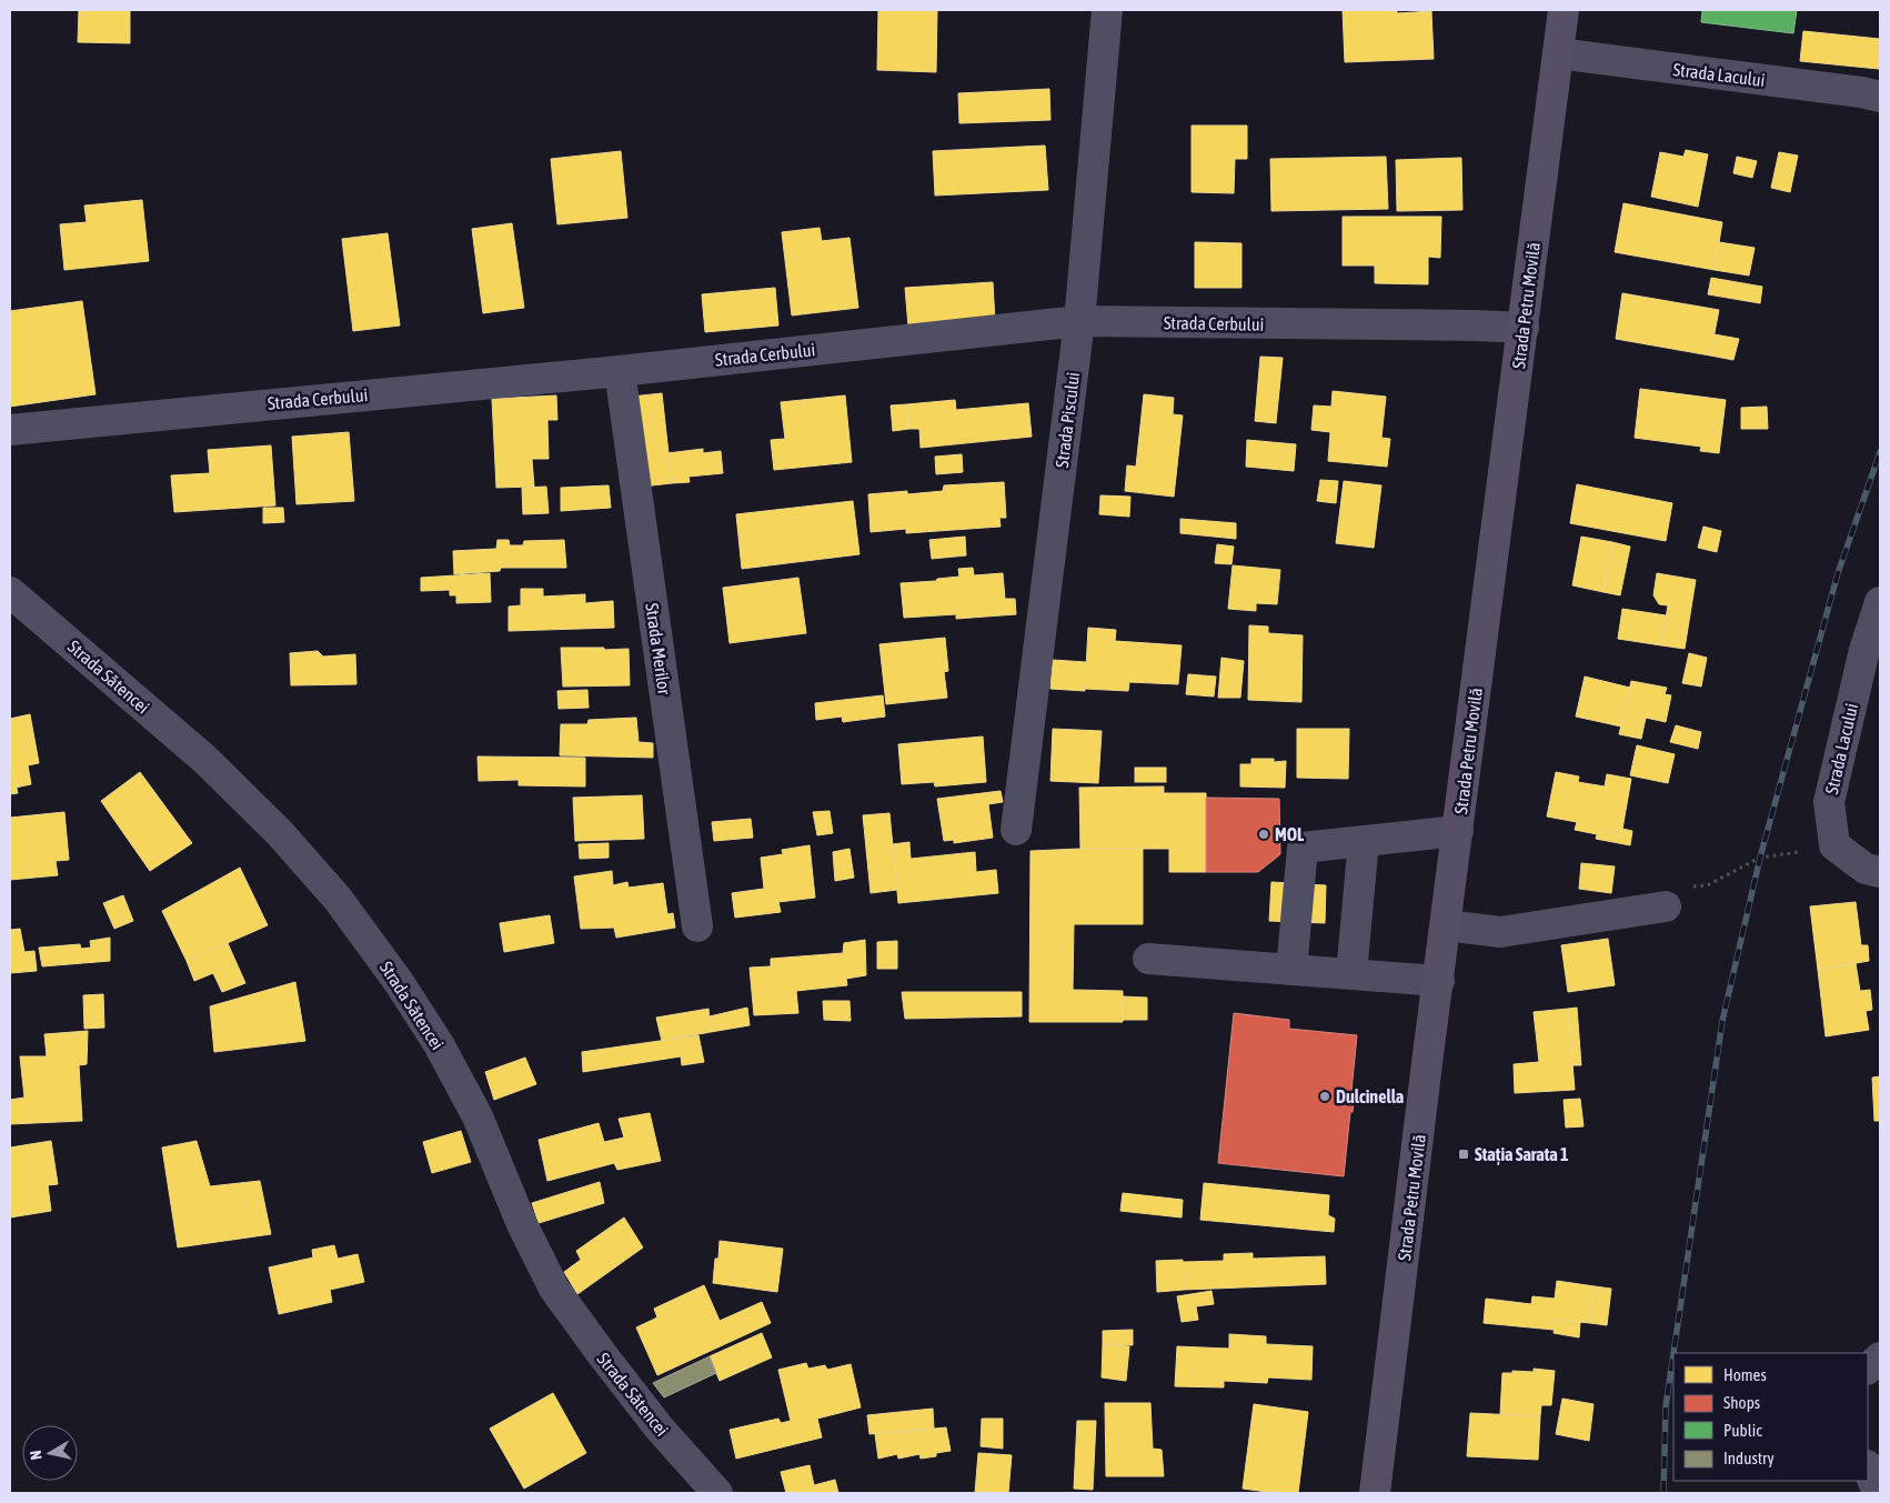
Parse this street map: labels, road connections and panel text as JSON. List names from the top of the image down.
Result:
{
  "streets": {
    "main road": ["Strada Petru Movilă"],
    "street": [
      "Strada Lacului",
      "Strada Cerbului",
      "Strada Piscului",
      "Strada Merilor",
      "Strada Sătencei"
    ]
  },
  "crossings": [
    ["Strada Lacului", "Strada Petru Movilă"],
    ["Strada Petru Movilă", "Strada Cerbului"],
    ["Strada Cerbului", "Strada Piscului"],
    ["Strada Cerbului", "Strada Merilor"]
  ],
  "places": {
    "other": ["MOL", "Dulcinella"],
    "transit": ["Stația Sarata 1"]
  },
  "legend": [
    "Homes",
    "Shops",
    "Public",
    "Industry"
  ],
  "north": "left"
}
